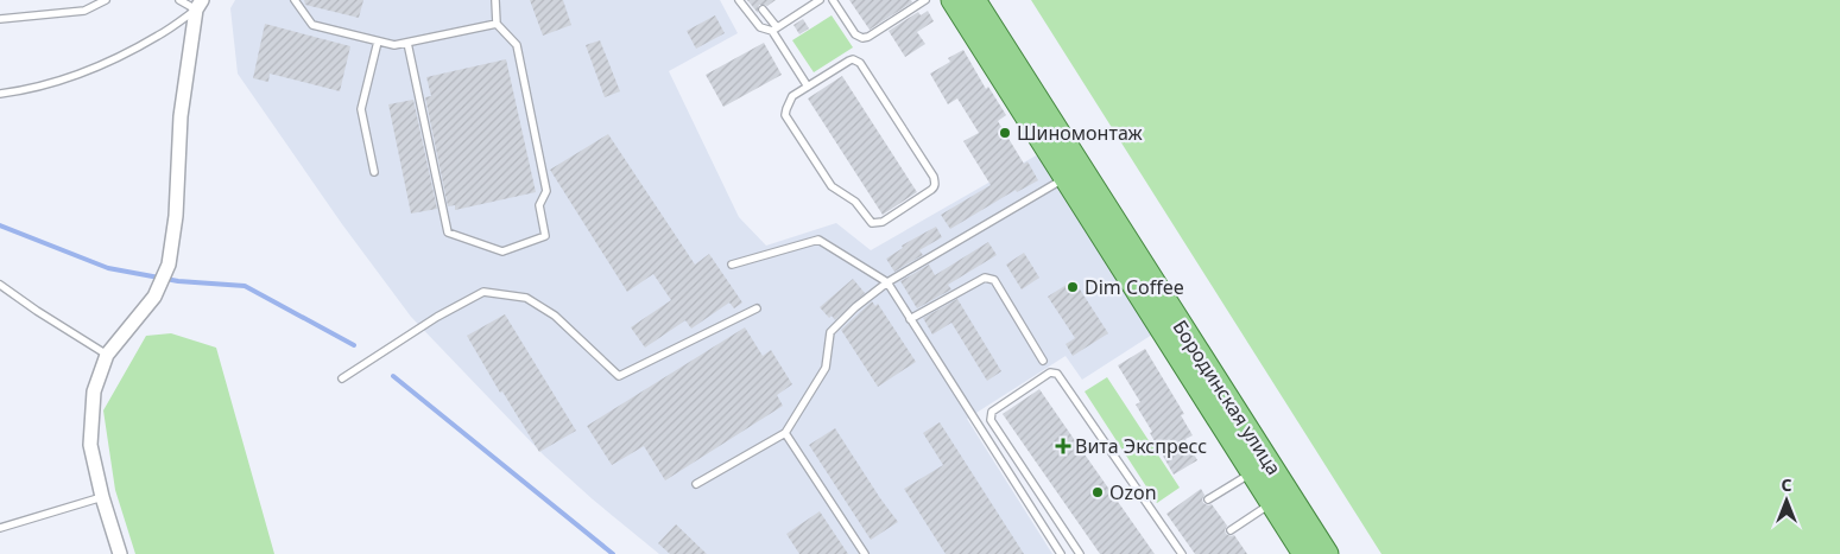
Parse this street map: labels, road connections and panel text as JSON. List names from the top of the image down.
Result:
{
  "streets": {
    "main road": ["Бородинская улица"]
  },
  "places": {
    "other": ["Шиномонтаж", "Dim Coffee", "Ozon"],
    "health": ["Вита Экспресс"]
  },
  "north": "top"
}
